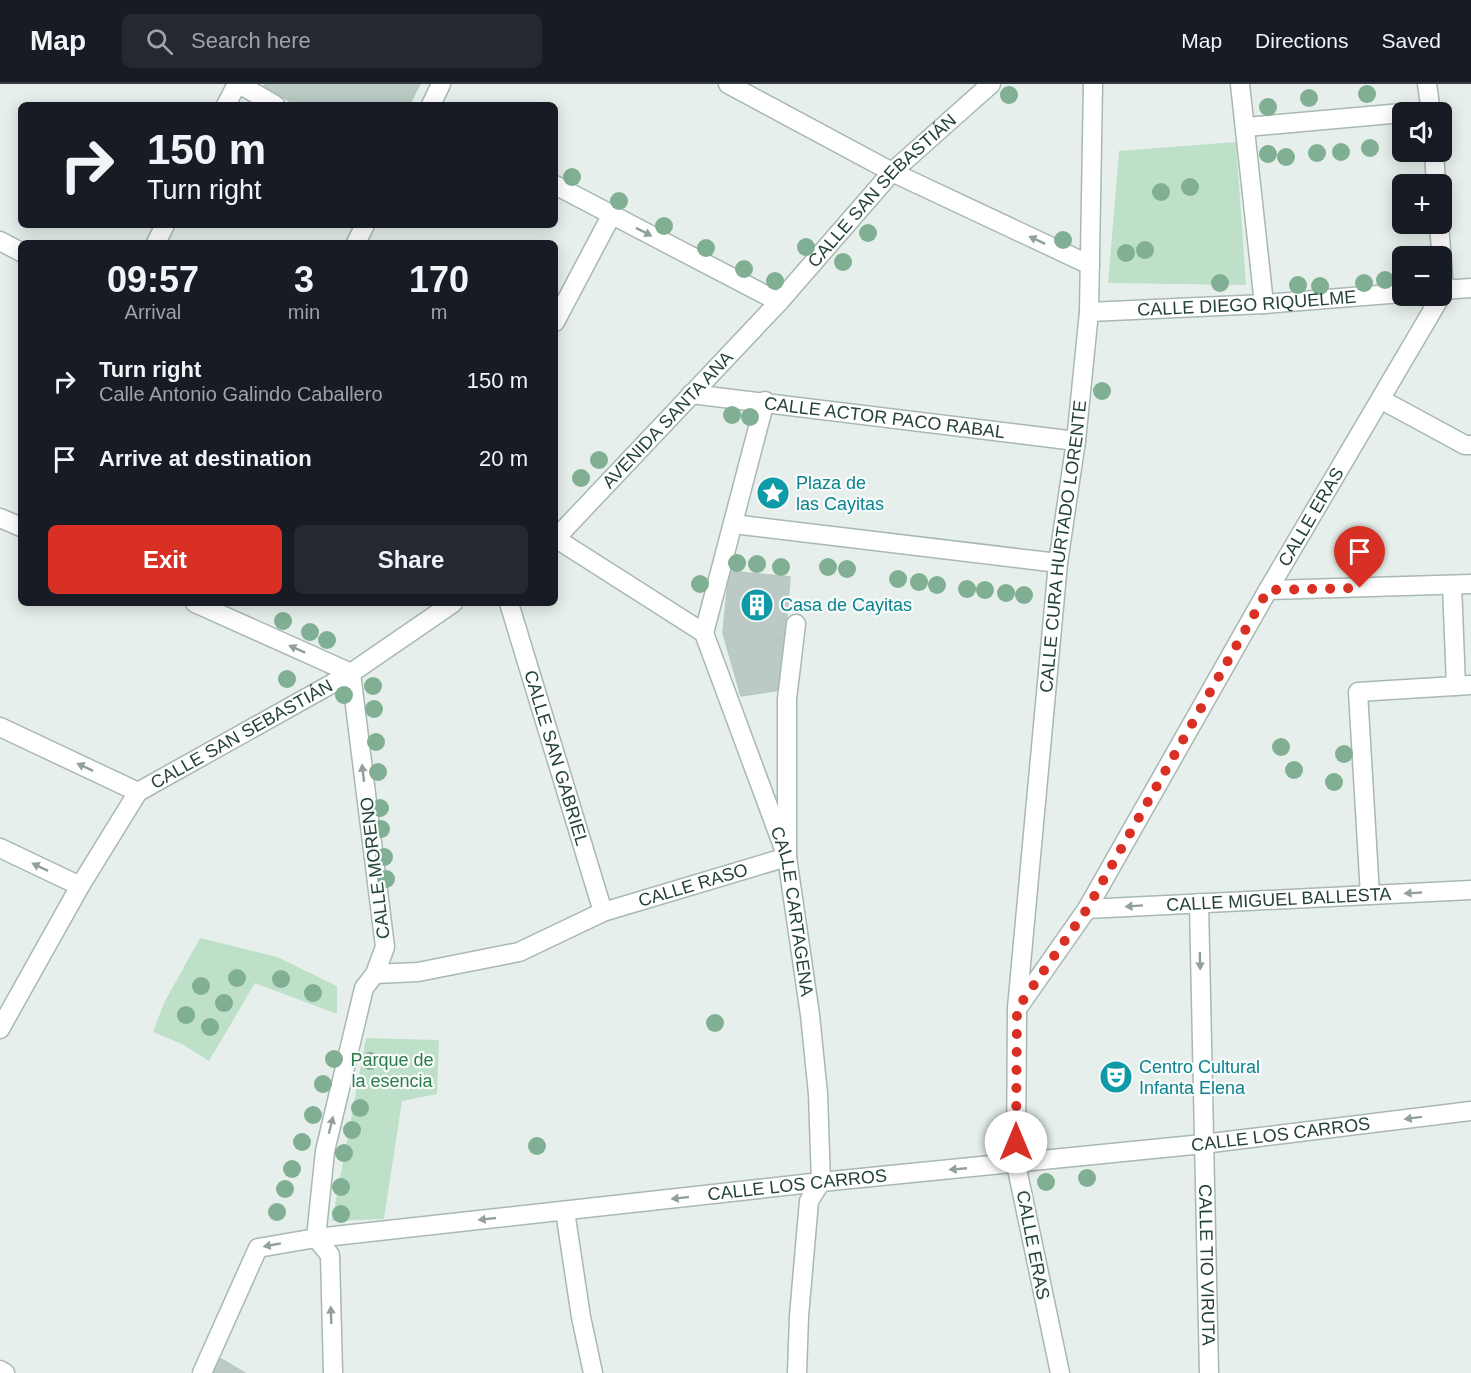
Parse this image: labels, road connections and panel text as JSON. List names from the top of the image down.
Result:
{
  "streets": {
    "street": [
      "CALLE SAN SEBASTIÁN",
      "CALLE DIEGO RIQUELME",
      "CALLE ACTOR PACO RABAL",
      "AVENIDA SANTA ANA",
      "CALLE ERAS",
      "CALLE CURA HURTADO LORENTE",
      "CALLE SAN GABRIEL",
      "CALLE MORENO",
      "CALLE RASO",
      "CALLE MIGUEL BALLESTA",
      "CALLE CARTAGENA",
      "CALLE LOS CARROS",
      "CALLE TIO VIRUTA"
    ]
  },
  "crossings": [
    ["CALLE SAN SEBASTIÁN", "AVENIDA SANTA ANA"],
    ["CALLE SAN SEBASTIÁN", "CALLE MORENO"],
    ["CALLE DIEGO RIQUELME", "CALLE CURA HURTADO LORENTE"],
    ["CALLE ACTOR PACO RABAL", "AVENIDA SANTA ANA"],
    ["CALLE ACTOR PACO RABAL", "CALLE CURA HURTADO LORENTE"],
    ["CALLE ERAS", "CALLE CURA HURTADO LORENTE"],
    ["CALLE ERAS", "CALLE MIGUEL BALLESTA"],
    ["CALLE ERAS", "CALLE LOS CARROS"],
    ["CALLE SAN GABRIEL", "CALLE RASO"],
    ["CALLE MORENO", "CALLE RASO"],
    ["CALLE MORENO", "CALLE LOS CARROS"],
    ["CALLE RASO", "CALLE CARTAGENA"],
    ["CALLE MIGUEL BALLESTA", "CALLE TIO VIRUTA"],
    ["CALLE CARTAGENA", "CALLE LOS CARROS"],
    ["CALLE LOS CARROS", "CALLE TIO VIRUTA"]
  ],
  "one_way": [
    "CALLE MORENO",
    "CALLE MIGUEL BALLESTA",
    "CALLE LOS CARROS",
    "CALLE TIO VIRUTA"
  ],
  "parks": ["Parque de la esencia"],
  "places": {
    "place": ["Plaza de las Cayitas"],
    "building": ["Casa de Cayitas"],
    "theatre": ["Centro Cultural Infanta Elena"]
  },
  "page": {
    "header": "Map",
    "search": "Search here",
    "nav": ["Map", "Directions", "Saved"],
    "map_buttons": ["+", "−"],
    "turn": ["150 m", "Turn right"],
    "eta": [
      "09:57",
      "Arrival",
      "3",
      "min",
      "170",
      "m"
    ],
    "list": [
      {
        "name": "Turn right",
        "note": "Calle Antonio Galindo Caballero",
        "value": "150 m"
      },
      {
        "name": "Arrive at destination",
        "value": "20 m"
      }
    ],
    "buttons": ["Exit", "Share"]
  }
}
